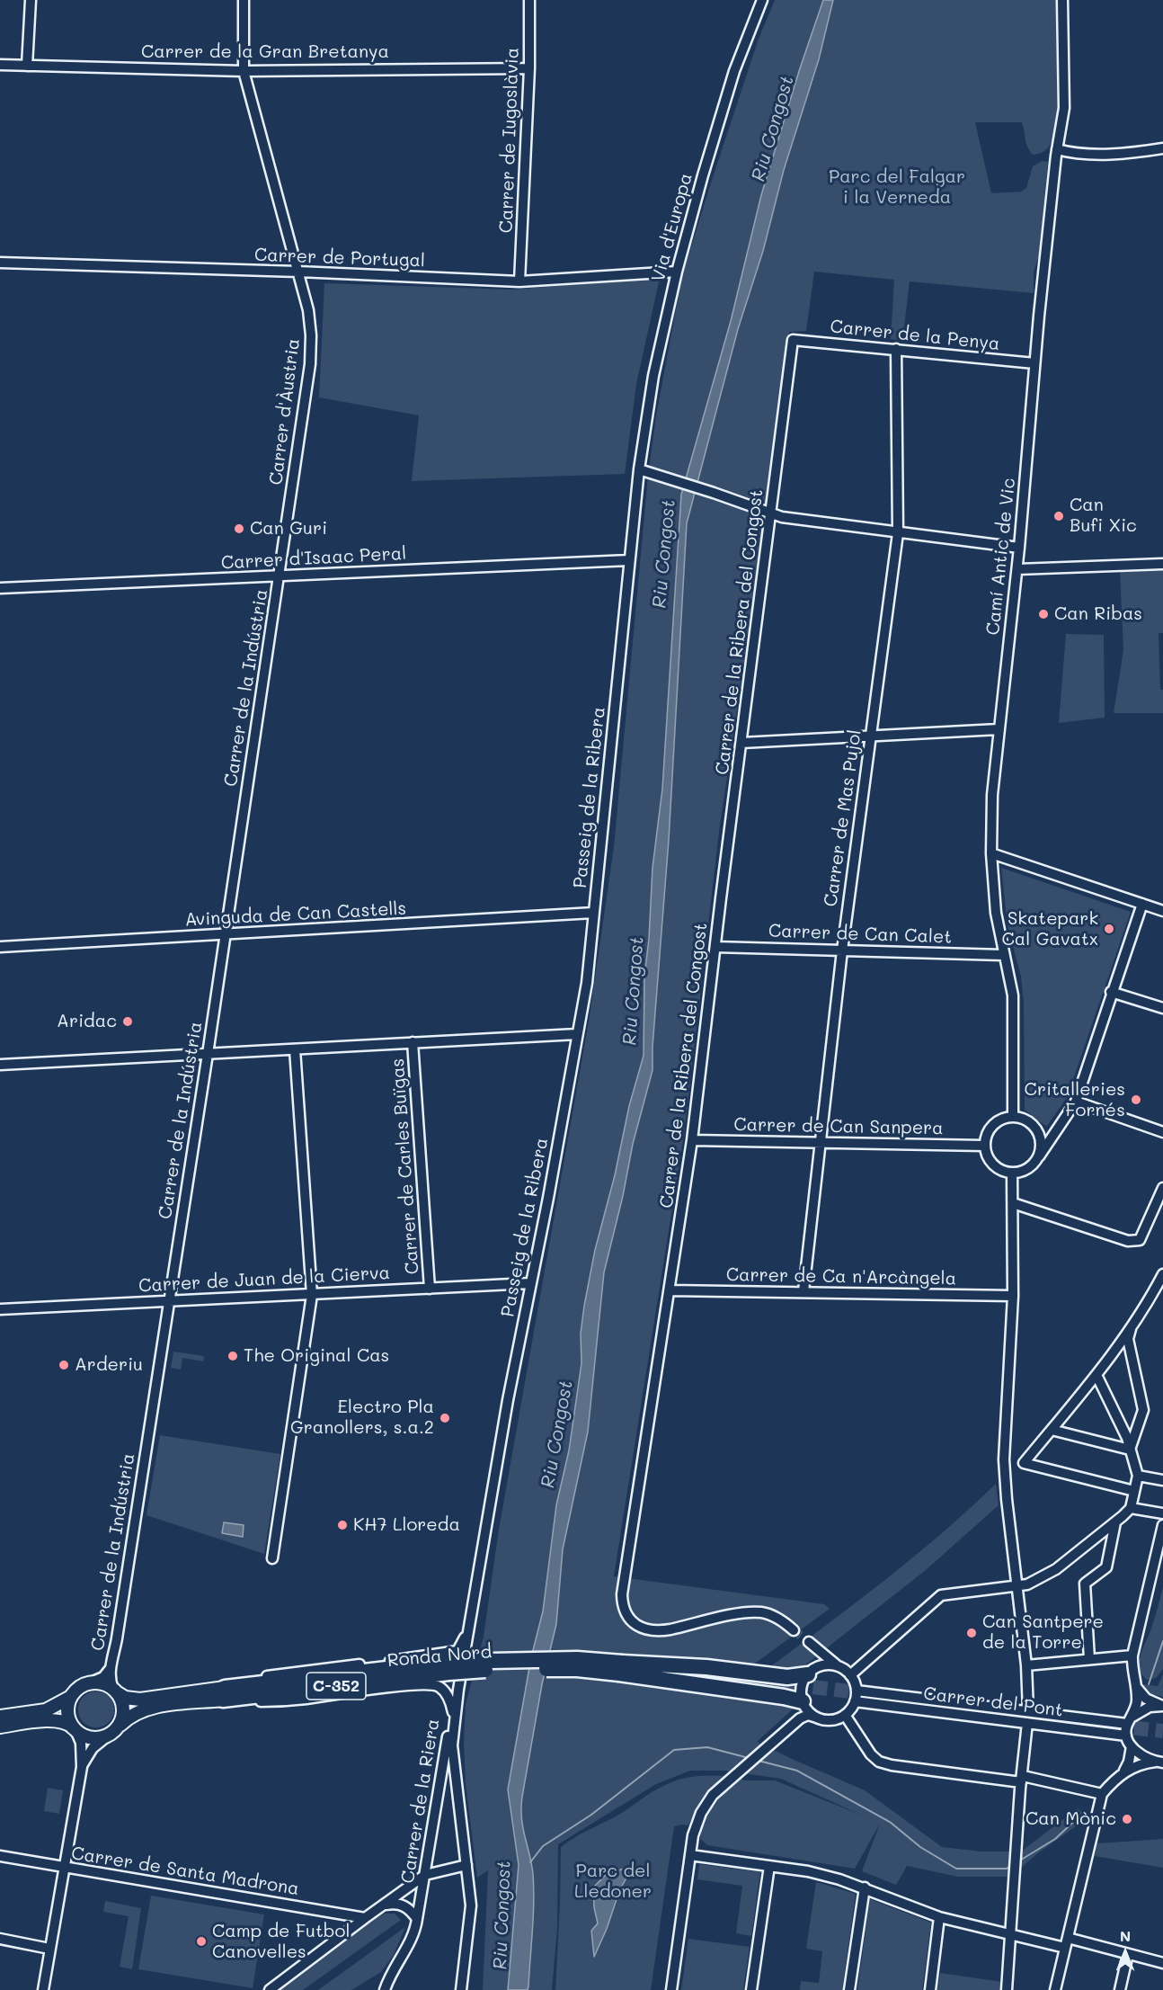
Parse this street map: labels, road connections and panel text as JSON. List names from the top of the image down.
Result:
{
  "streets": {
    "highway": ["Ronda Nord", "C-352"],
    "street": [
      "Carrer de la Gran Bretanya",
      "Carrer de Iugoslàvia",
      "Via d'Europa",
      "Carrer de Portugal",
      "Carrer de la Penya",
      "Carrer d'Àustria",
      "Camí Antic de Vic",
      "Carrer d'Isaac Peral",
      "Carrer de la Ribera del Congost",
      "Carrer de la Indústria",
      "Passeig de la Ribera",
      "Carrer de Mas Pujol",
      "Avinguda de Can Castells",
      "Carrer de Can Calet",
      "Carrer de Can Sanpera",
      "Carrer de Carles Buïgas",
      "Carrer de Ca n'Arcàngela",
      "Carrer de Juan de la Cierva",
      "Carrer del Pont",
      "Carrer de la Riera",
      "Carrer de Santa Madrona"
    ]
  },
  "crossings": [
    ["Carrer de la Gran Bretanya", "Carrer de Iugoslàvia"],
    ["Carrer de la Gran Bretanya", "Carrer d'Àustria"],
    ["Carrer de Iugoslàvia", "Carrer de Portugal"],
    ["Via d'Europa", "Carrer de Portugal"],
    ["Via d'Europa", "Passeig de la Ribera"],
    ["Carrer de Portugal", "Carrer d'Àustria"],
    ["Carrer de la Penya", "Camí Antic de Vic"],
    ["Carrer de la Penya", "Carrer de la Ribera del Congost"],
    ["Carrer de la Penya", "Carrer de Mas Pujol"],
    ["Carrer d'Àustria", "Carrer d'Isaac Peral"],
    ["Carrer d'Àustria", "Carrer de la Indústria"],
    ["Camí Antic de Vic", "Carrer de Can Calet"],
    ["Camí Antic de Vic", "Carrer de Can Sanpera"],
    ["Carrer d'Isaac Peral", "Carrer de la Indústria"],
    ["Carrer d'Isaac Peral", "Passeig de la Ribera"],
    ["Carrer de la Ribera del Congost", "Carrer de Can Calet"],
    ["Carrer de la Ribera del Congost", "Carrer de Can Sanpera"],
    ["Carrer de la Ribera del Congost", "Carrer de Ca n'Arcàngela"],
    ["Carrer de la Indústria", "Avinguda de Can Castells"],
    ["Carrer de la Indústria", "Carrer de Carles Buïgas"],
    ["Carrer de la Indústria", "Carrer de Juan de la Cierva"],
    ["Carrer de la Indústria", "Ronda Nord"],
    ["Carrer de la Indústria", "C-352"],
    ["Passeig de la Ribera", "Avinguda de Can Castells"],
    ["Passeig de la Ribera", "Carrer de Carles Buïgas"],
    ["Passeig de la Ribera", "Carrer de Juan de la Cierva"],
    ["Passeig de la Ribera", "Carrer de la Riera"],
    ["Carrer de Mas Pujol", "Carrer de Can Calet"],
    ["Carrer de Mas Pujol", "Carrer de Can Sanpera"],
    ["Carrer de Mas Pujol", "Carrer de Ca n'Arcàngela"],
    ["Carrer de Carles Buïgas", "Carrer de Juan de la Cierva"],
    ["Ronda Nord", "C-352"]
  ],
  "water": ["Riu Congost"],
  "parks": ["Parc del Falgar i la Verneda", "Parc del Lledoner"],
  "places": [
    "Can Bufi Xic",
    "Can Guri",
    "Can Ribas",
    "Skatepark Cal Gavatx",
    "Aridac",
    "Critalleries Fornés",
    "The Original Cas",
    "Arderiu",
    "Electro Pla Granollers, s.a.2",
    "KH7 Lloreda",
    "Can Santpere de la Torre",
    "Can Mònic",
    "Camp de Futbol Canovelles"
  ],
  "north": "top"
}
